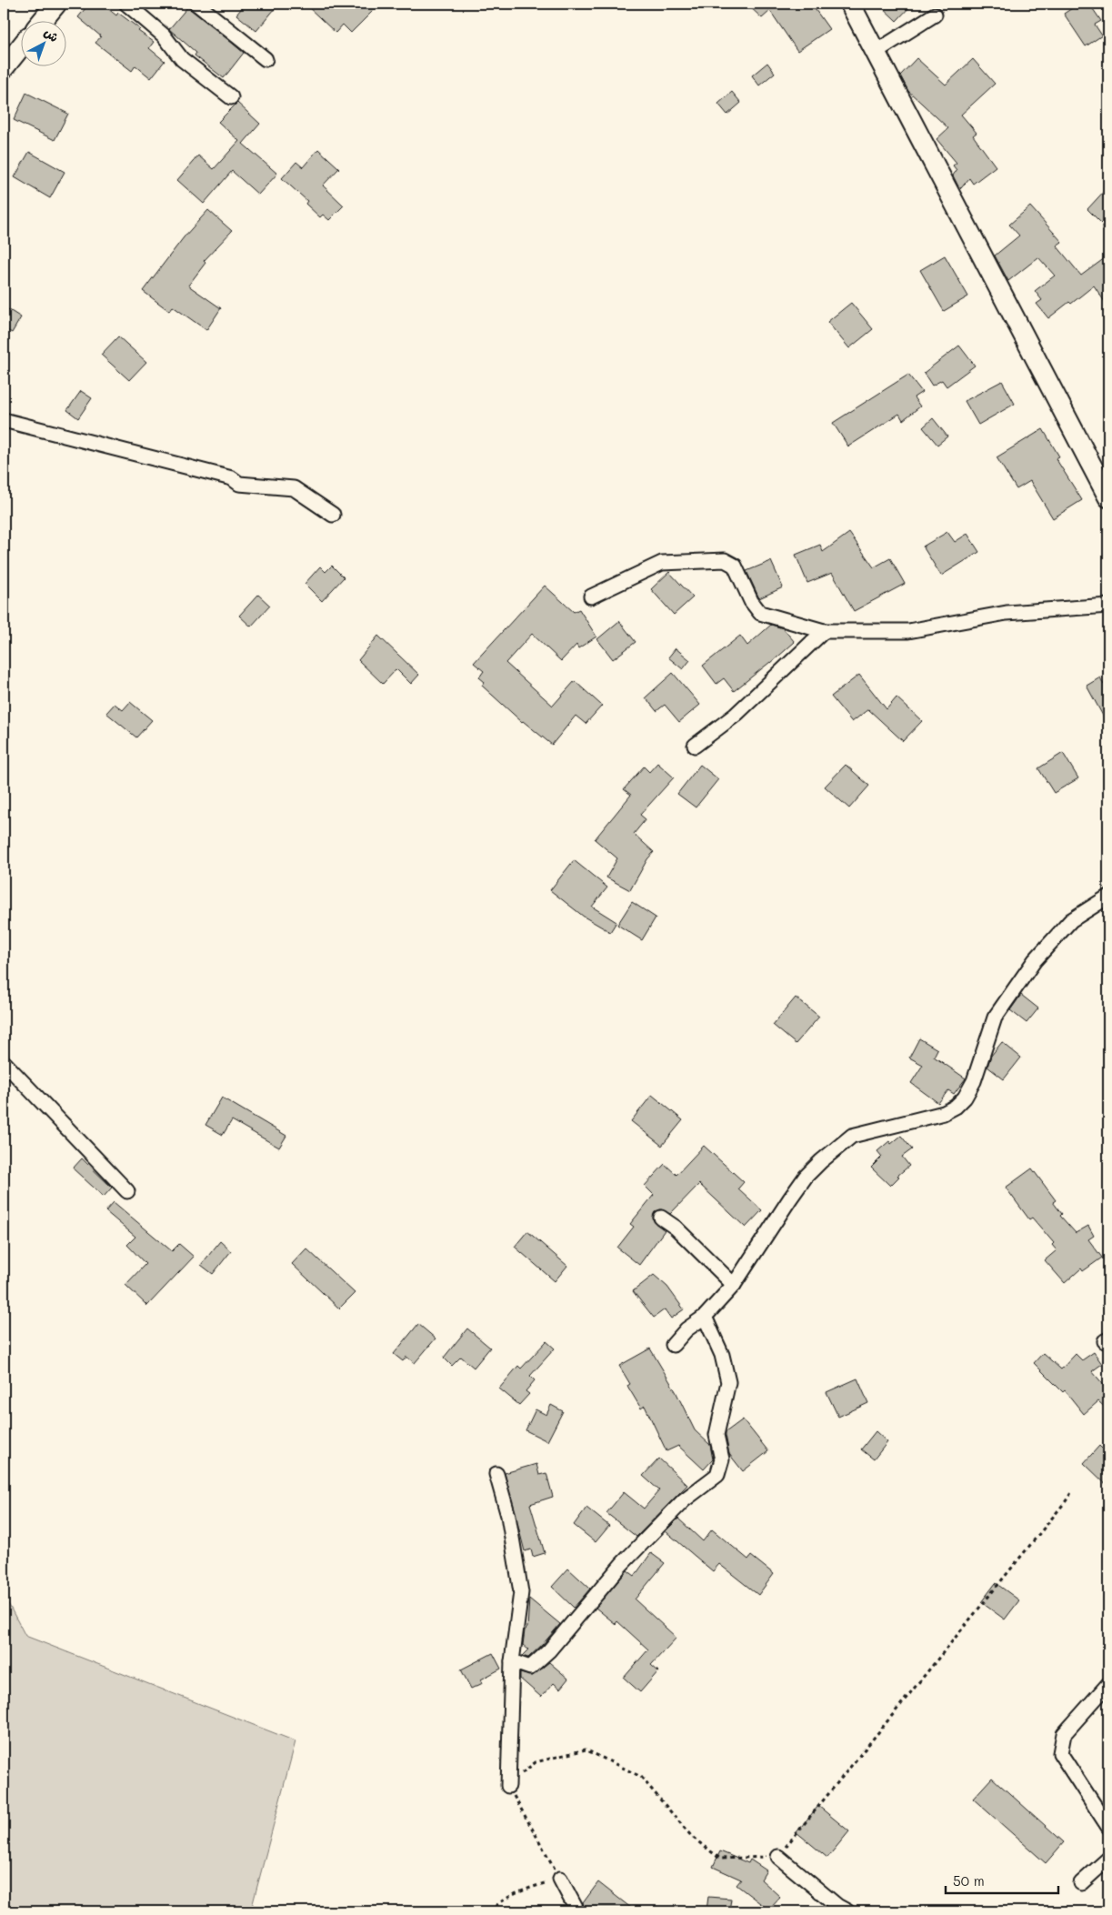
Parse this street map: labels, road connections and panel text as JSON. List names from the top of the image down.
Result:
{
  "scale_bar": "50 m",
  "north": "top right"
}
